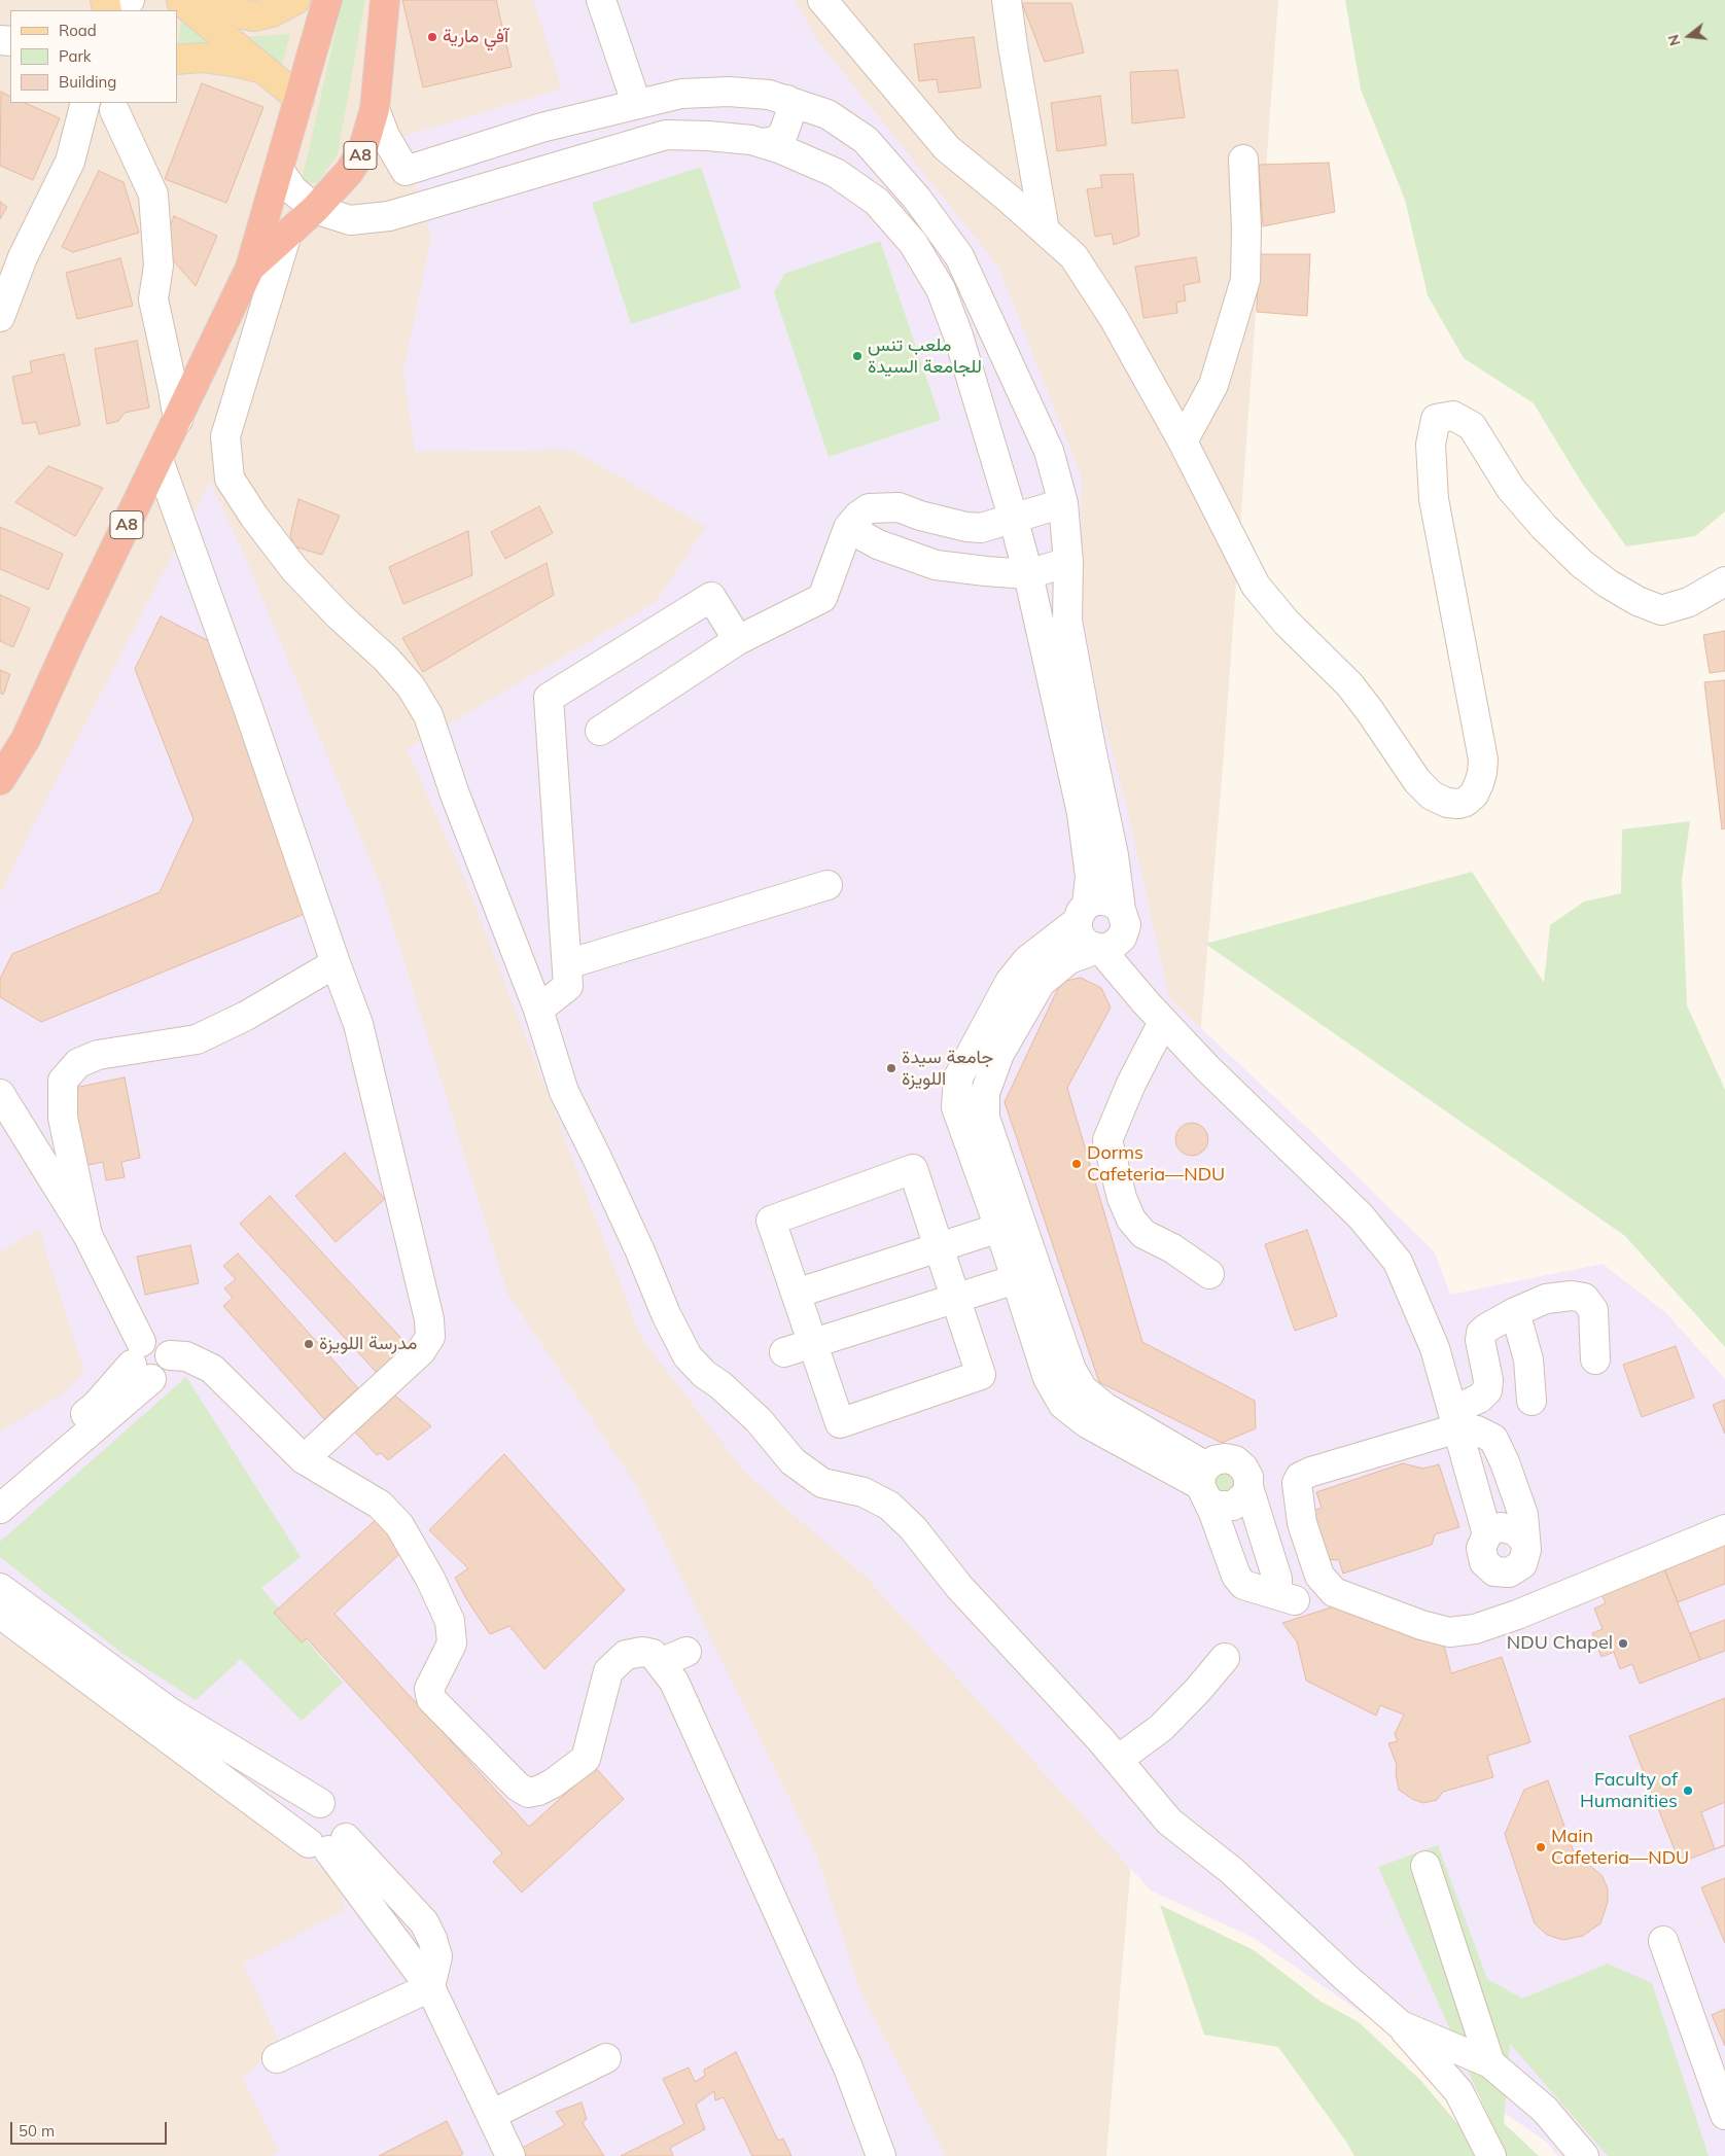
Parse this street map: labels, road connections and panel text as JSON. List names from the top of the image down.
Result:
{
  "streets": {
    "highway": ["A8"]
  },
  "places": [
    "آفي مارية",
    "ملعب تنس للجامعة السيدة",
    "جامعة سيدة اللويزة",
    "Dorms Cafeteria—NDU",
    "مدرسة اللويزة",
    "NDU Chapel",
    "Faculty of Humanities",
    "Main Cafeteria—NDU"
  ],
  "legend": ["Road", "Park", "Building"],
  "scale_bar": "50 m",
  "north": "left"
}
